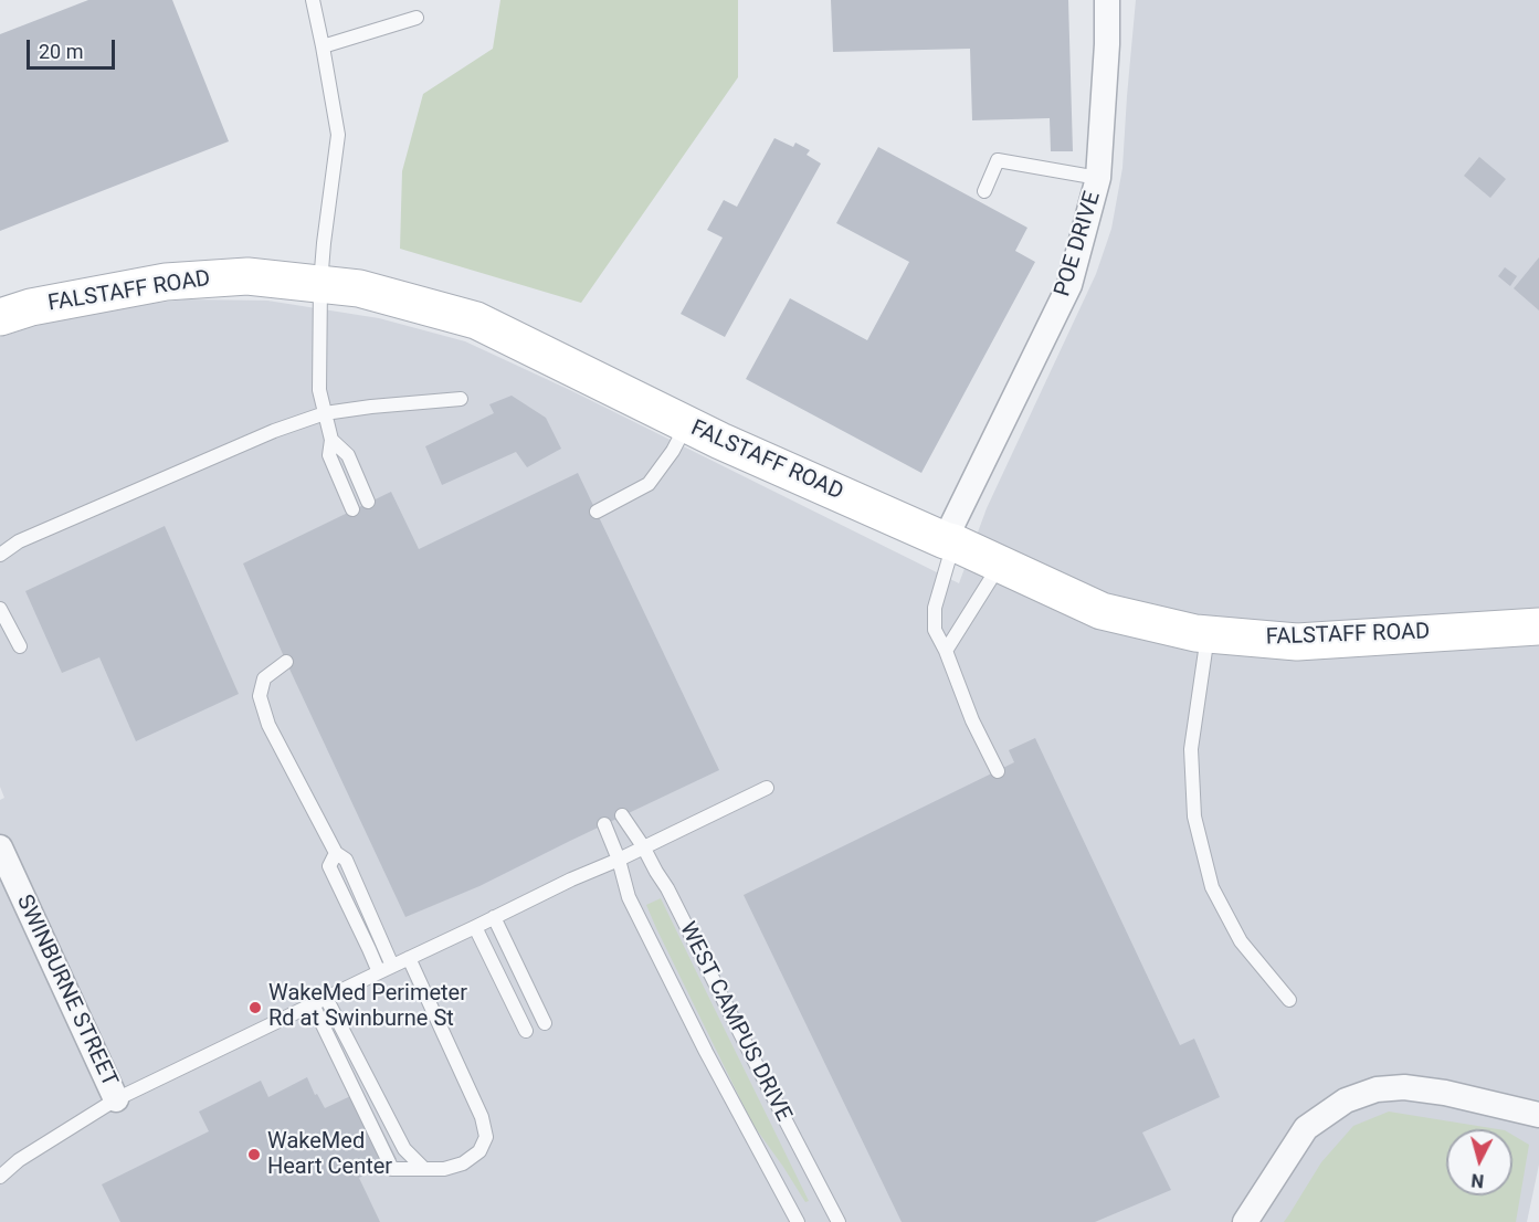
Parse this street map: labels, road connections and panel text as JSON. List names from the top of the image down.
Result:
{
  "streets": {
    "street": ["POE DRIVE", "FALSTAFF ROAD", "SWINBURNE STREET"],
    "lane": ["WEST CAMPUS DRIVE"]
  },
  "crossings": [
    ["POE DRIVE", "FALSTAFF ROAD"]
  ],
  "places": ["WakeMed Perimeter Rd at Swinburne St", "WakeMed Heart Center"],
  "scale_bar": "20 m",
  "north": "bottom"
}
